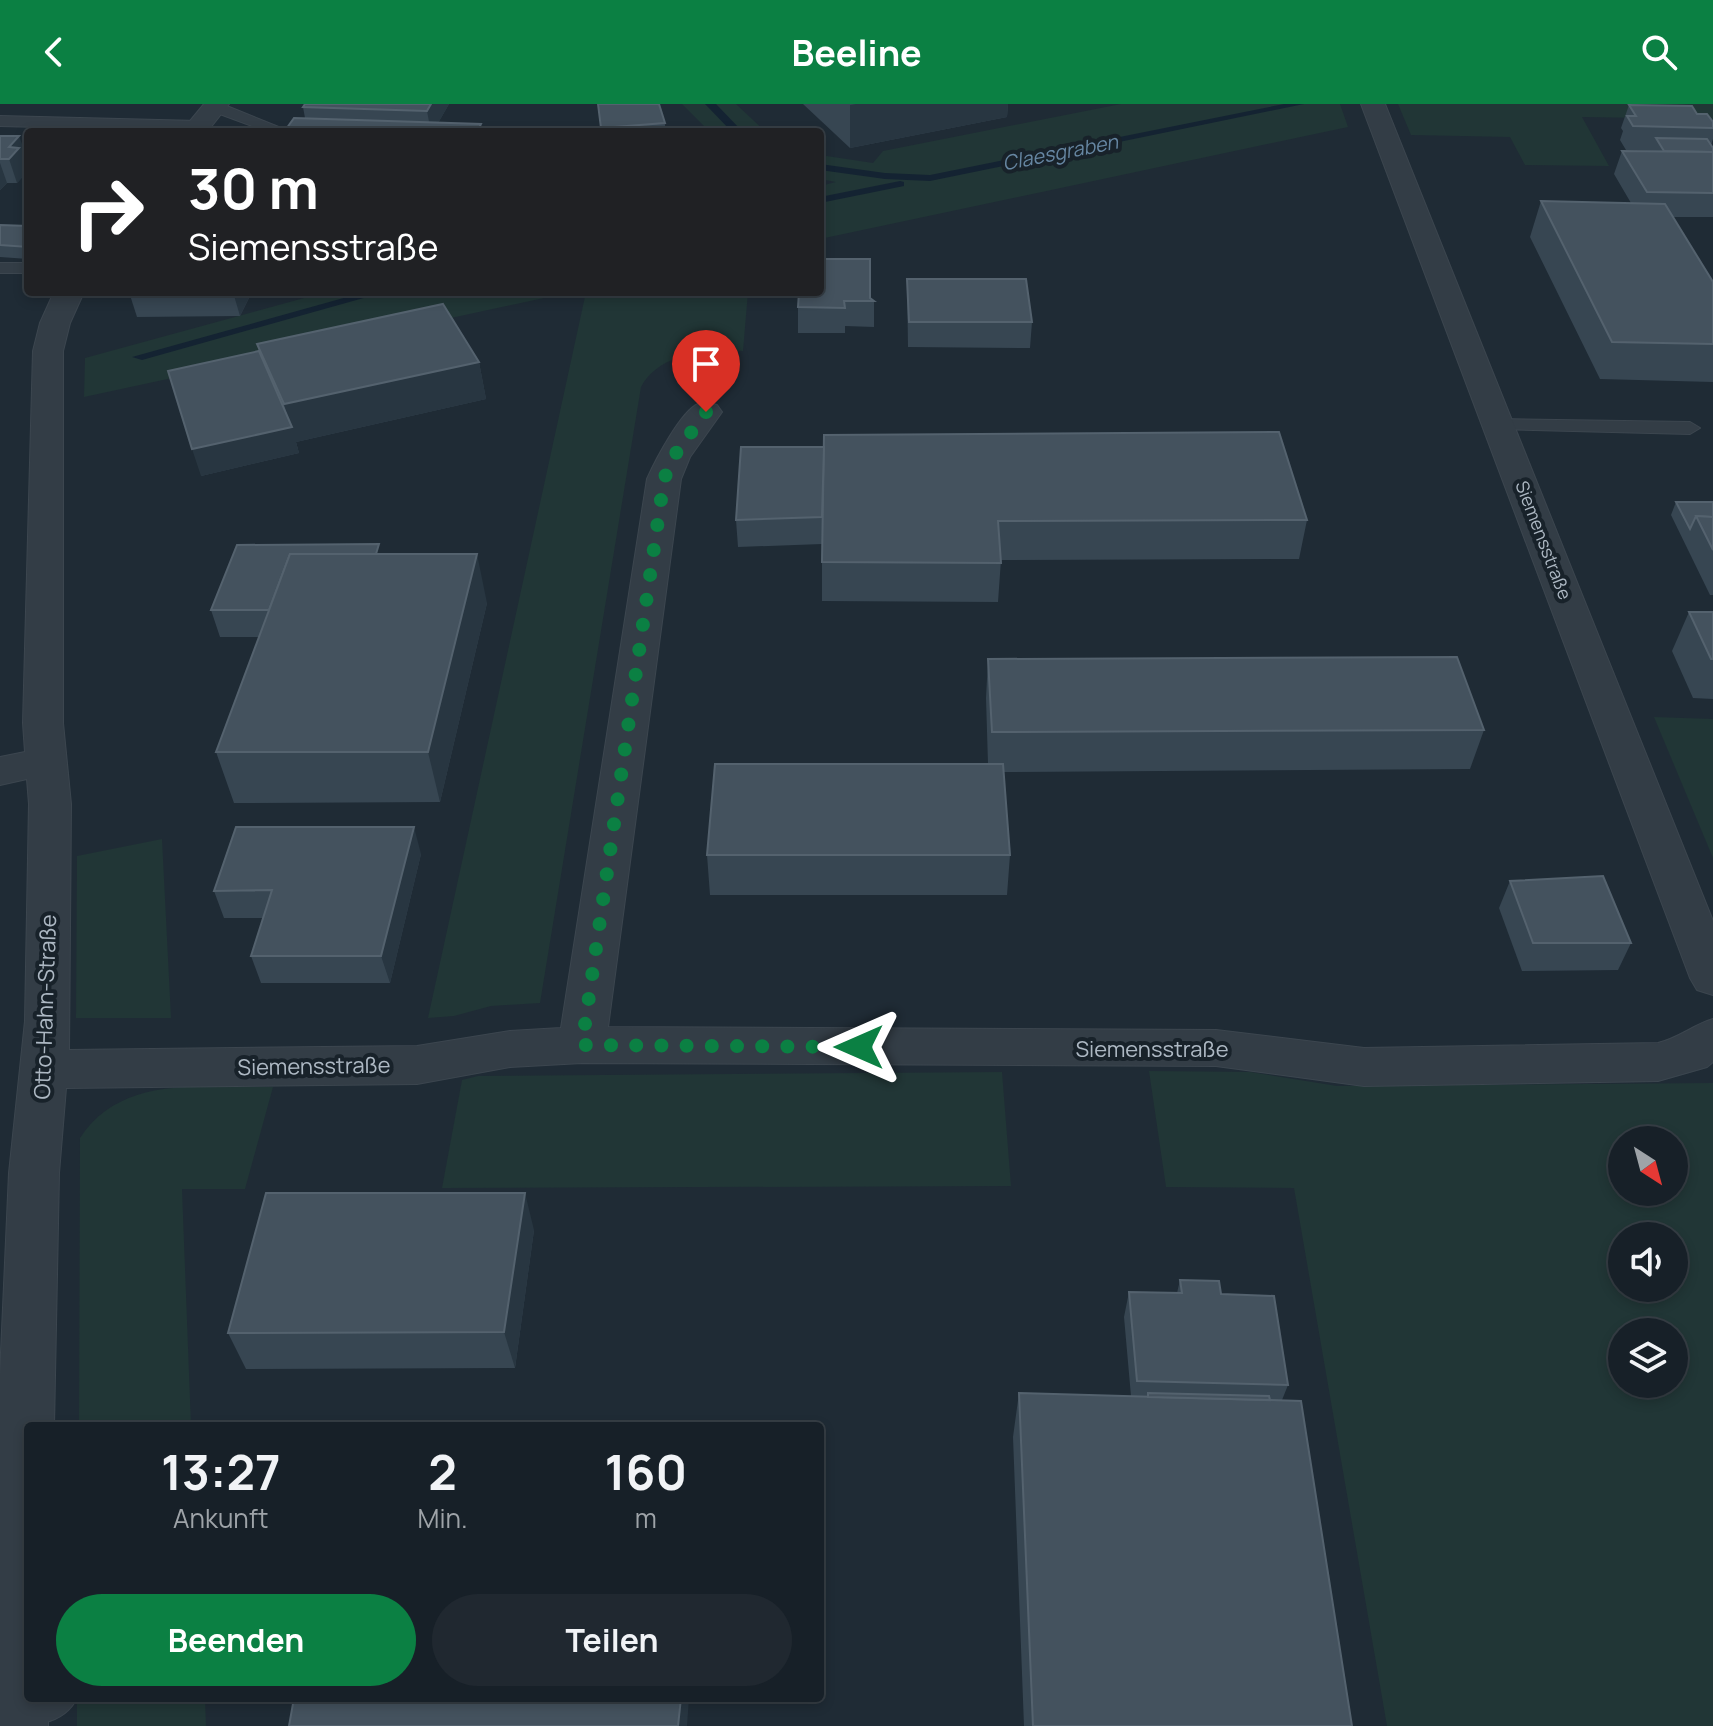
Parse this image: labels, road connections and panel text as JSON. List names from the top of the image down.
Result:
{
  "streets": {
    "street": ["Siemensstraße", "Otto-Hahn-Straße"]
  },
  "crossings": [
    ["Siemensstraße", "Otto-Hahn-Straße"]
  ],
  "water": ["Claesgraben"],
  "north": "bottom right",
  "page": {
    "header": "Beeline",
    "turn": ["30 m", "Siemensstraße"],
    "eta": [
      "13:27",
      "Ankunft",
      "2",
      "Min.",
      "160",
      "m"
    ],
    "buttons": ["Beenden", "Teilen"]
  }
}
